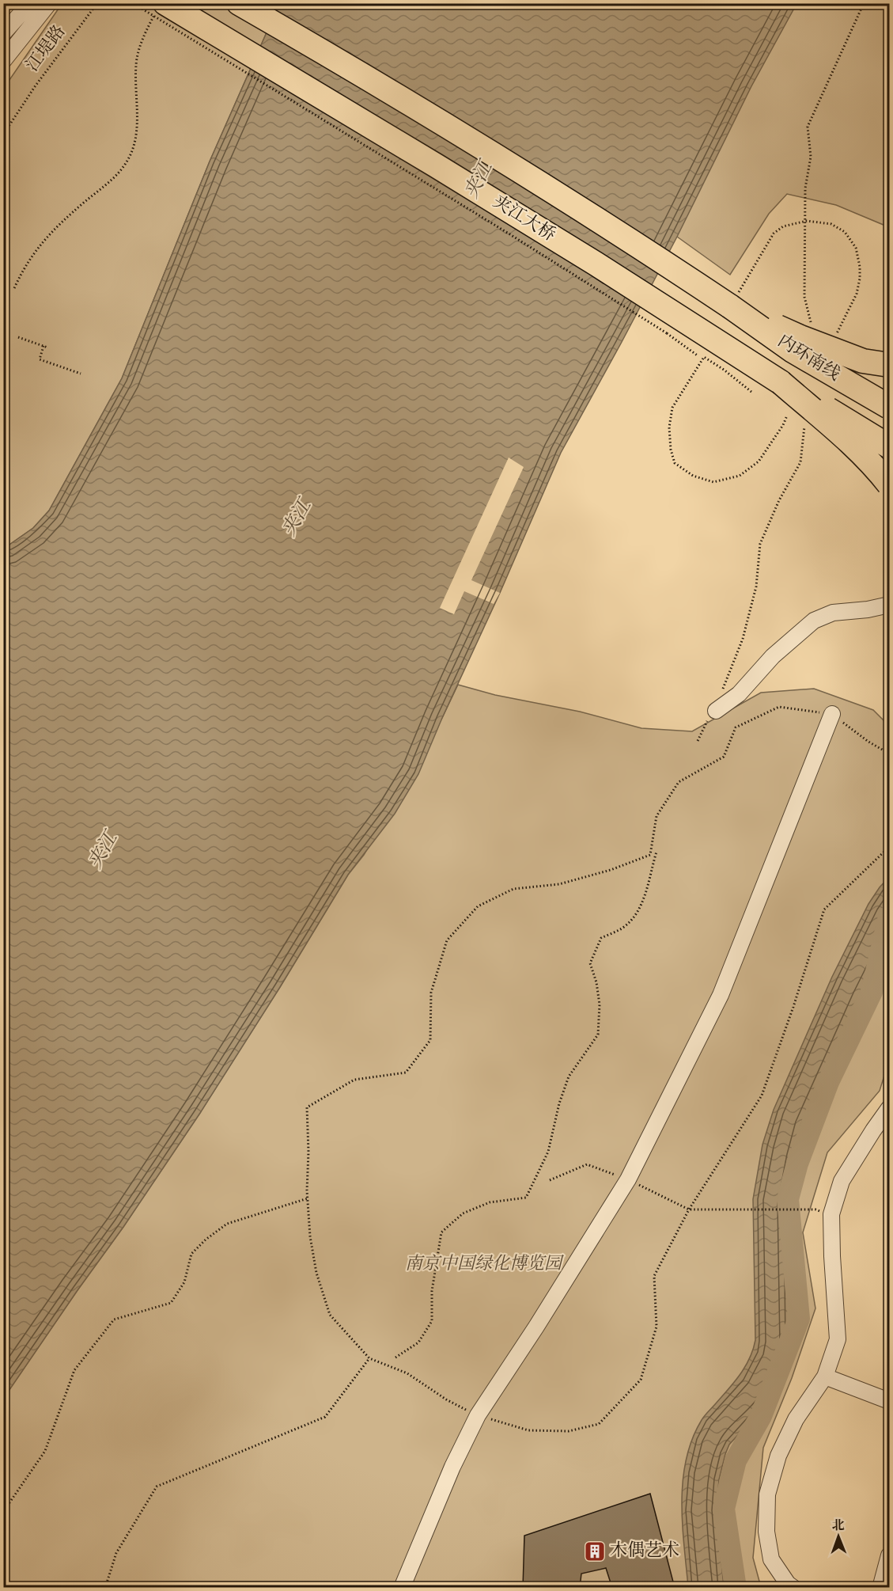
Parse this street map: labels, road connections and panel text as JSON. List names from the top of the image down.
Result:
{
  "streets": {
    "highway": ["夹江大桥", "内环南线"],
    "path": ["江堤路"]
  },
  "crossings": [
    ["夹江大桥", "内环南线"]
  ],
  "water": ["夹江"],
  "parks": ["南京中国绿化博览园"],
  "places": {
    "building": ["木偶艺术"]
  },
  "north": "top"
}
